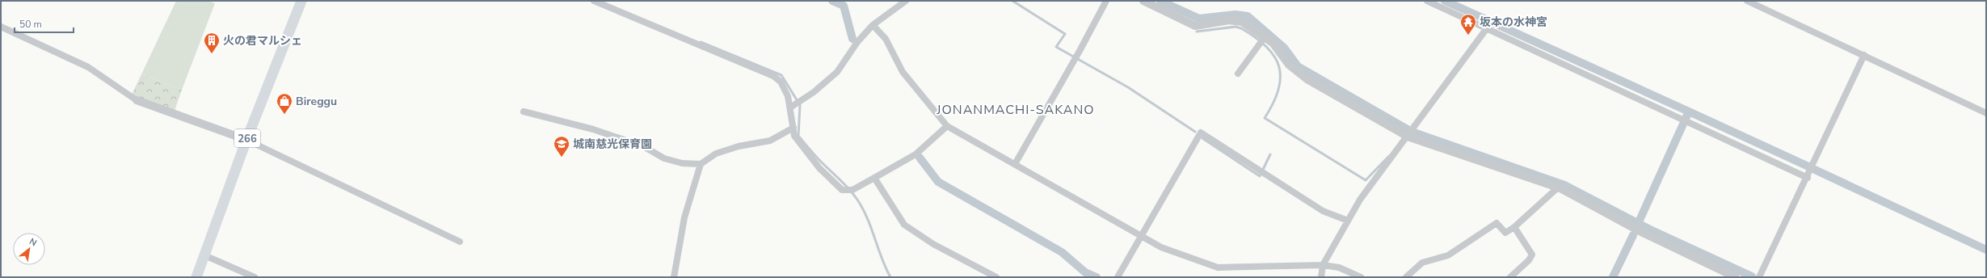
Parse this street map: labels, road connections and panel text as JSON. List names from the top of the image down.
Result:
{
  "streets": {
    "highway": ["266"]
  },
  "districts": ["JONANMACHI-SAKANO"],
  "places": {
    "temple": ["坂本の水神宮"],
    "building": ["火の君マルシェ"],
    "shop": ["Bireggu"],
    "school or university": ["城南慈光保育園"]
  },
  "scale_bar": "50 m",
  "north": "top right"
}
